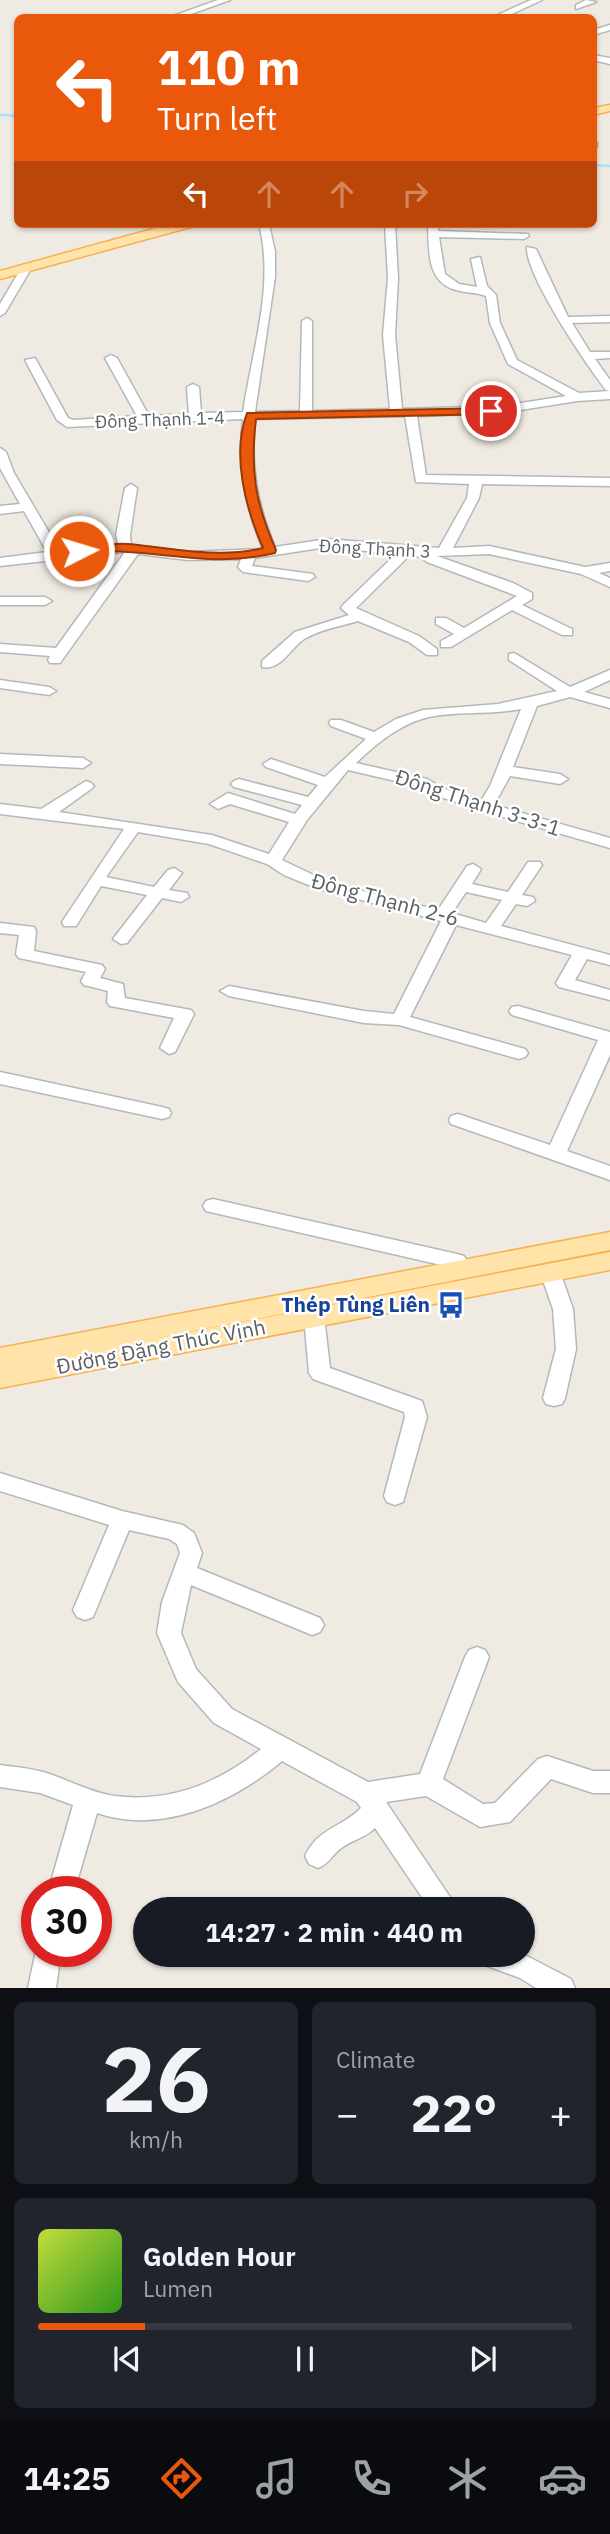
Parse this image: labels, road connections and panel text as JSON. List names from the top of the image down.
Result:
{
  "streets": {
    "main road": ["Đường Đặng Thúc Vịnh"],
    "street": [
      "Đông Thạnh 1-4",
      "Đông Thạnh 3",
      "Đông Thạnh 3-3-1",
      "Đông Thạnh 2-6"
    ]
  },
  "places": {
    "bus stop": ["Thép Tùng Liên"]
  },
  "page": {
    "turn": ["110 m", "Turn left"],
    "limit": "30",
    "trip": "14:27 · 2 min · 440 m",
    "tile": [
      ["26", "km/h"],
      "Climate"
    ],
    "heat": ["−", "22°", "+"],
    "song": ["Golden Hour", "Lumen"],
    "tabs": "14:25"
  }
}
